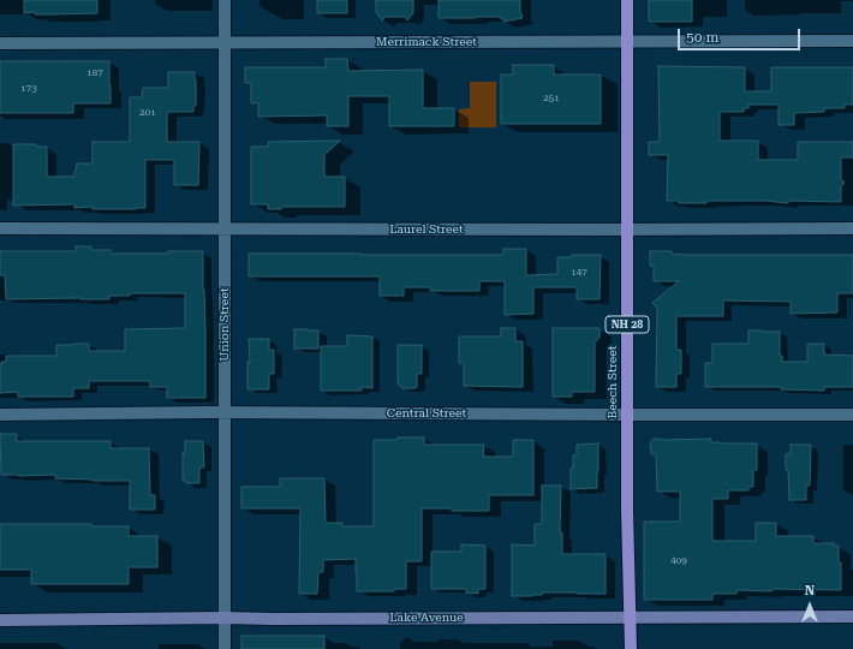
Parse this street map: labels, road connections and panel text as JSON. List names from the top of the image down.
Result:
{
  "streets": {
    "main road": ["NH 28", "Beech Street"],
    "street": [
      "Merrimack Street",
      "Laurel Street",
      "Union Street",
      "Central Street",
      "Lake Avenue"
    ]
  },
  "crossings": [
    ["Merrimack Street", "Union Street"],
    ["Merrimack Street", "Beech Street"],
    ["Laurel Street", "Union Street"],
    ["Laurel Street", "Beech Street"],
    ["Union Street", "Central Street"],
    ["Union Street", "Lake Avenue"],
    ["Beech Street", "Central Street"],
    ["Beech Street", "Lake Avenue"]
  ],
  "house_numbers": [
    "187",
    "173",
    "251",
    "201",
    "147",
    "409"
  ],
  "scale_bar": "50 m",
  "north": "top"
}
